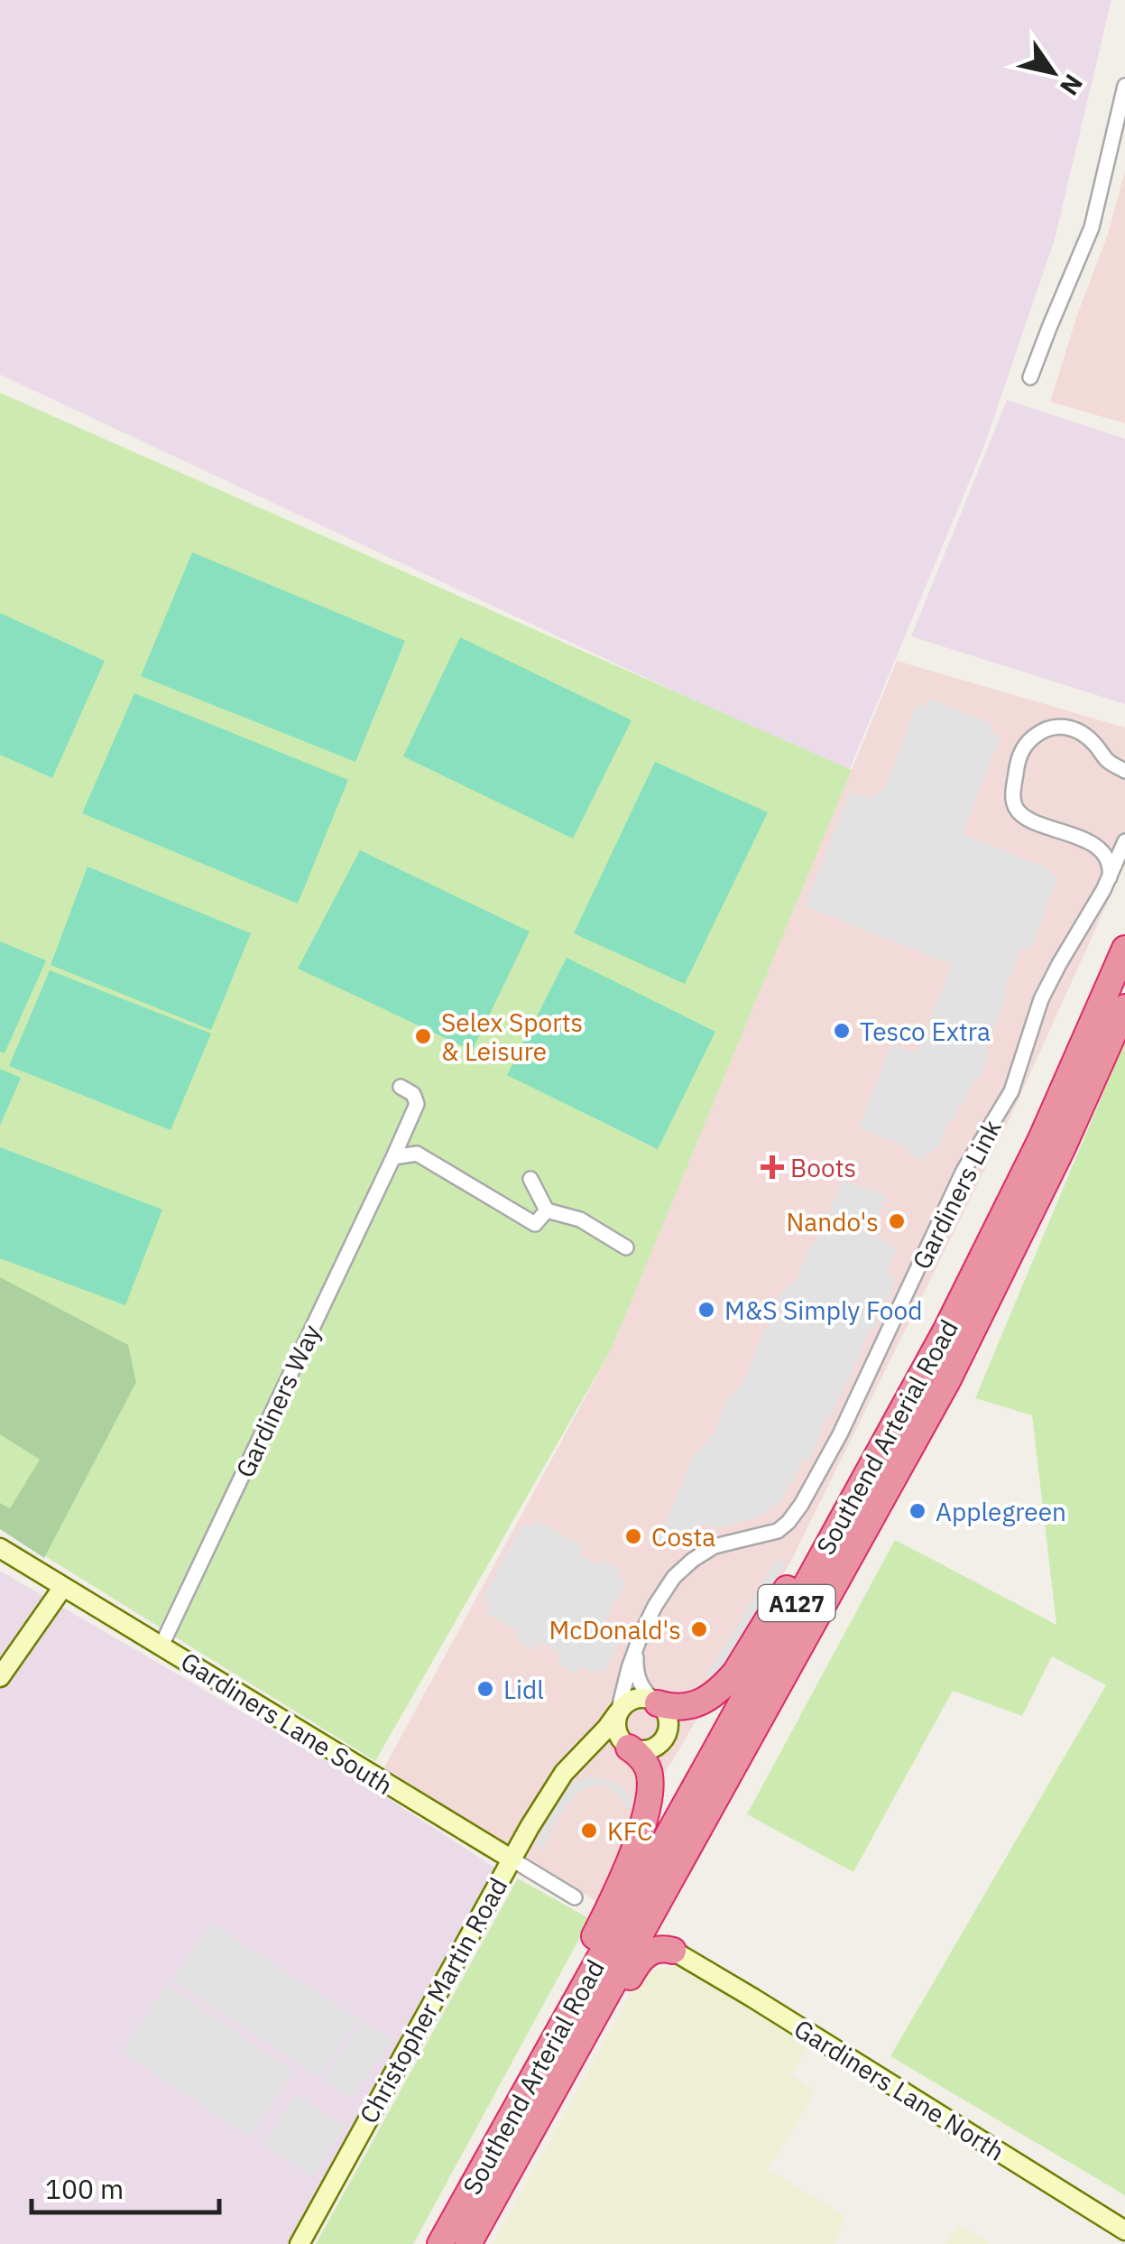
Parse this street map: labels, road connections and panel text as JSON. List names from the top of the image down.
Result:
{
  "streets": {
    "highway": ["Southend Arterial Road", "A127"],
    "street": [
      "Gardiners Link",
      "Gardiners Way",
      "Gardiners Lane South",
      "Christopher Martin Road",
      "Gardiners Lane North"
    ]
  },
  "crossings": [
    ["Gardiners Link", "A127"],
    ["Gardiners Link", "Christopher Martin Road"],
    ["Gardiners Way", "Gardiners Lane South"],
    ["Southend Arterial Road", "A127"],
    ["A127", "Christopher Martin Road"],
    ["A127", "Gardiners Lane North"],
    ["Gardiners Lane South", "Christopher Martin Road"]
  ],
  "places": {
    "other": [
      "Tesco Extra",
      "Selex Sports & Leisure",
      "Nando's",
      "M&S Simply Food",
      "Applegreen",
      "Costa",
      "McDonald's",
      "Lidl",
      "KFC"
    ],
    "health": ["Boots"]
  },
  "scale_bar": "100 m",
  "north": "bottom right"
}
